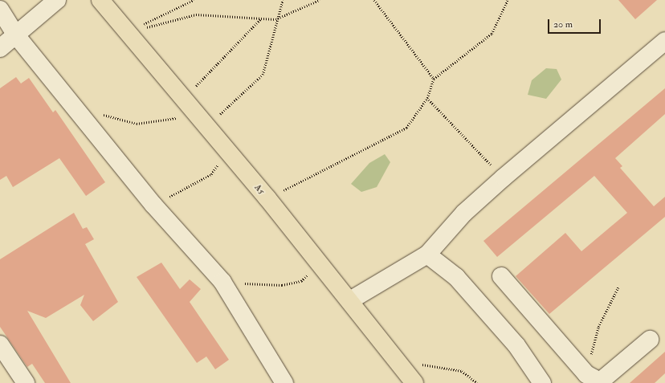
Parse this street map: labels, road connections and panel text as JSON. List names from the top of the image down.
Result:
{
  "streets": {
    "highway": ["A5"]
  },
  "scale_bar": "20 m"
}
